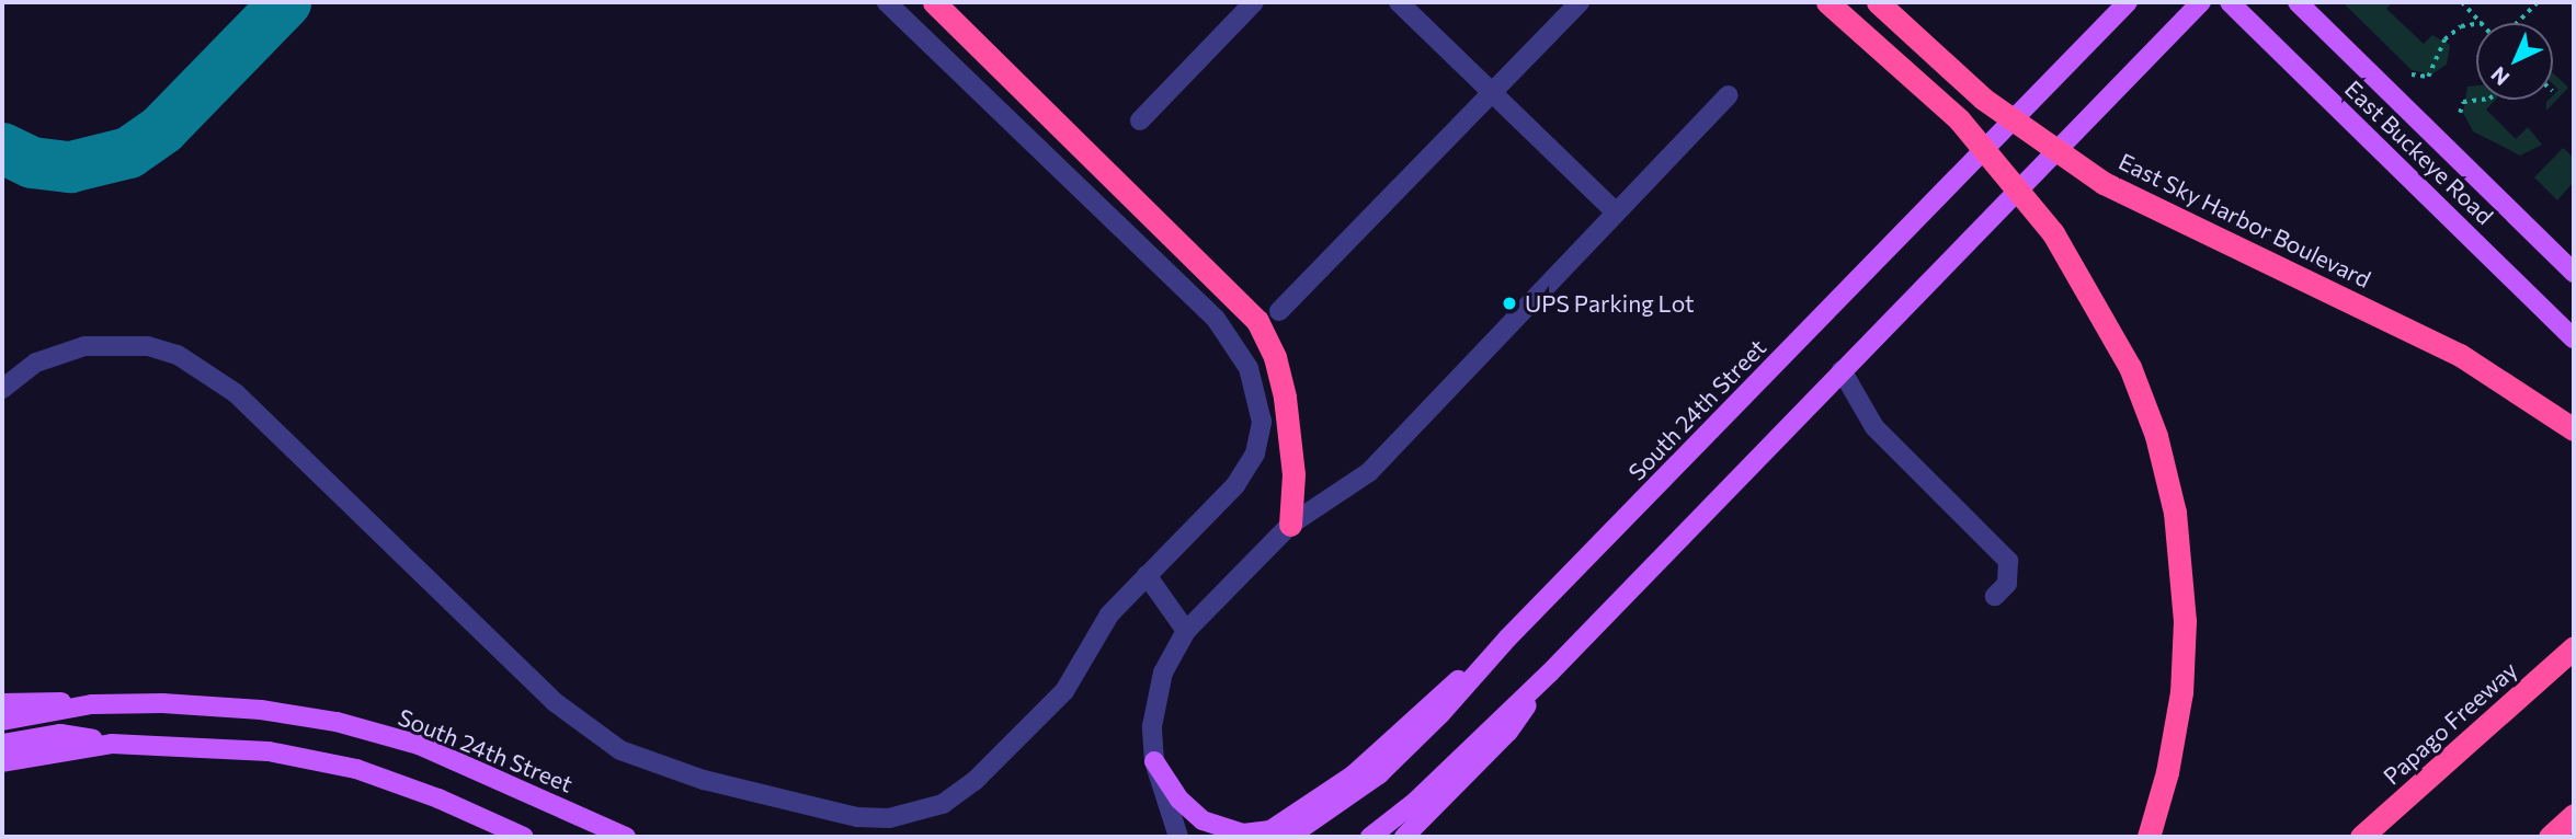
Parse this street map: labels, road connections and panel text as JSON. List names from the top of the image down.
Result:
{
  "streets": {
    "highway": ["East Sky Harbor Boulevard", "Papago Freeway"],
    "main road": ["East Buckeye Road", "South 24th Street"]
  },
  "places": ["UPS Parking Lot"],
  "north": "bottom left"
}
